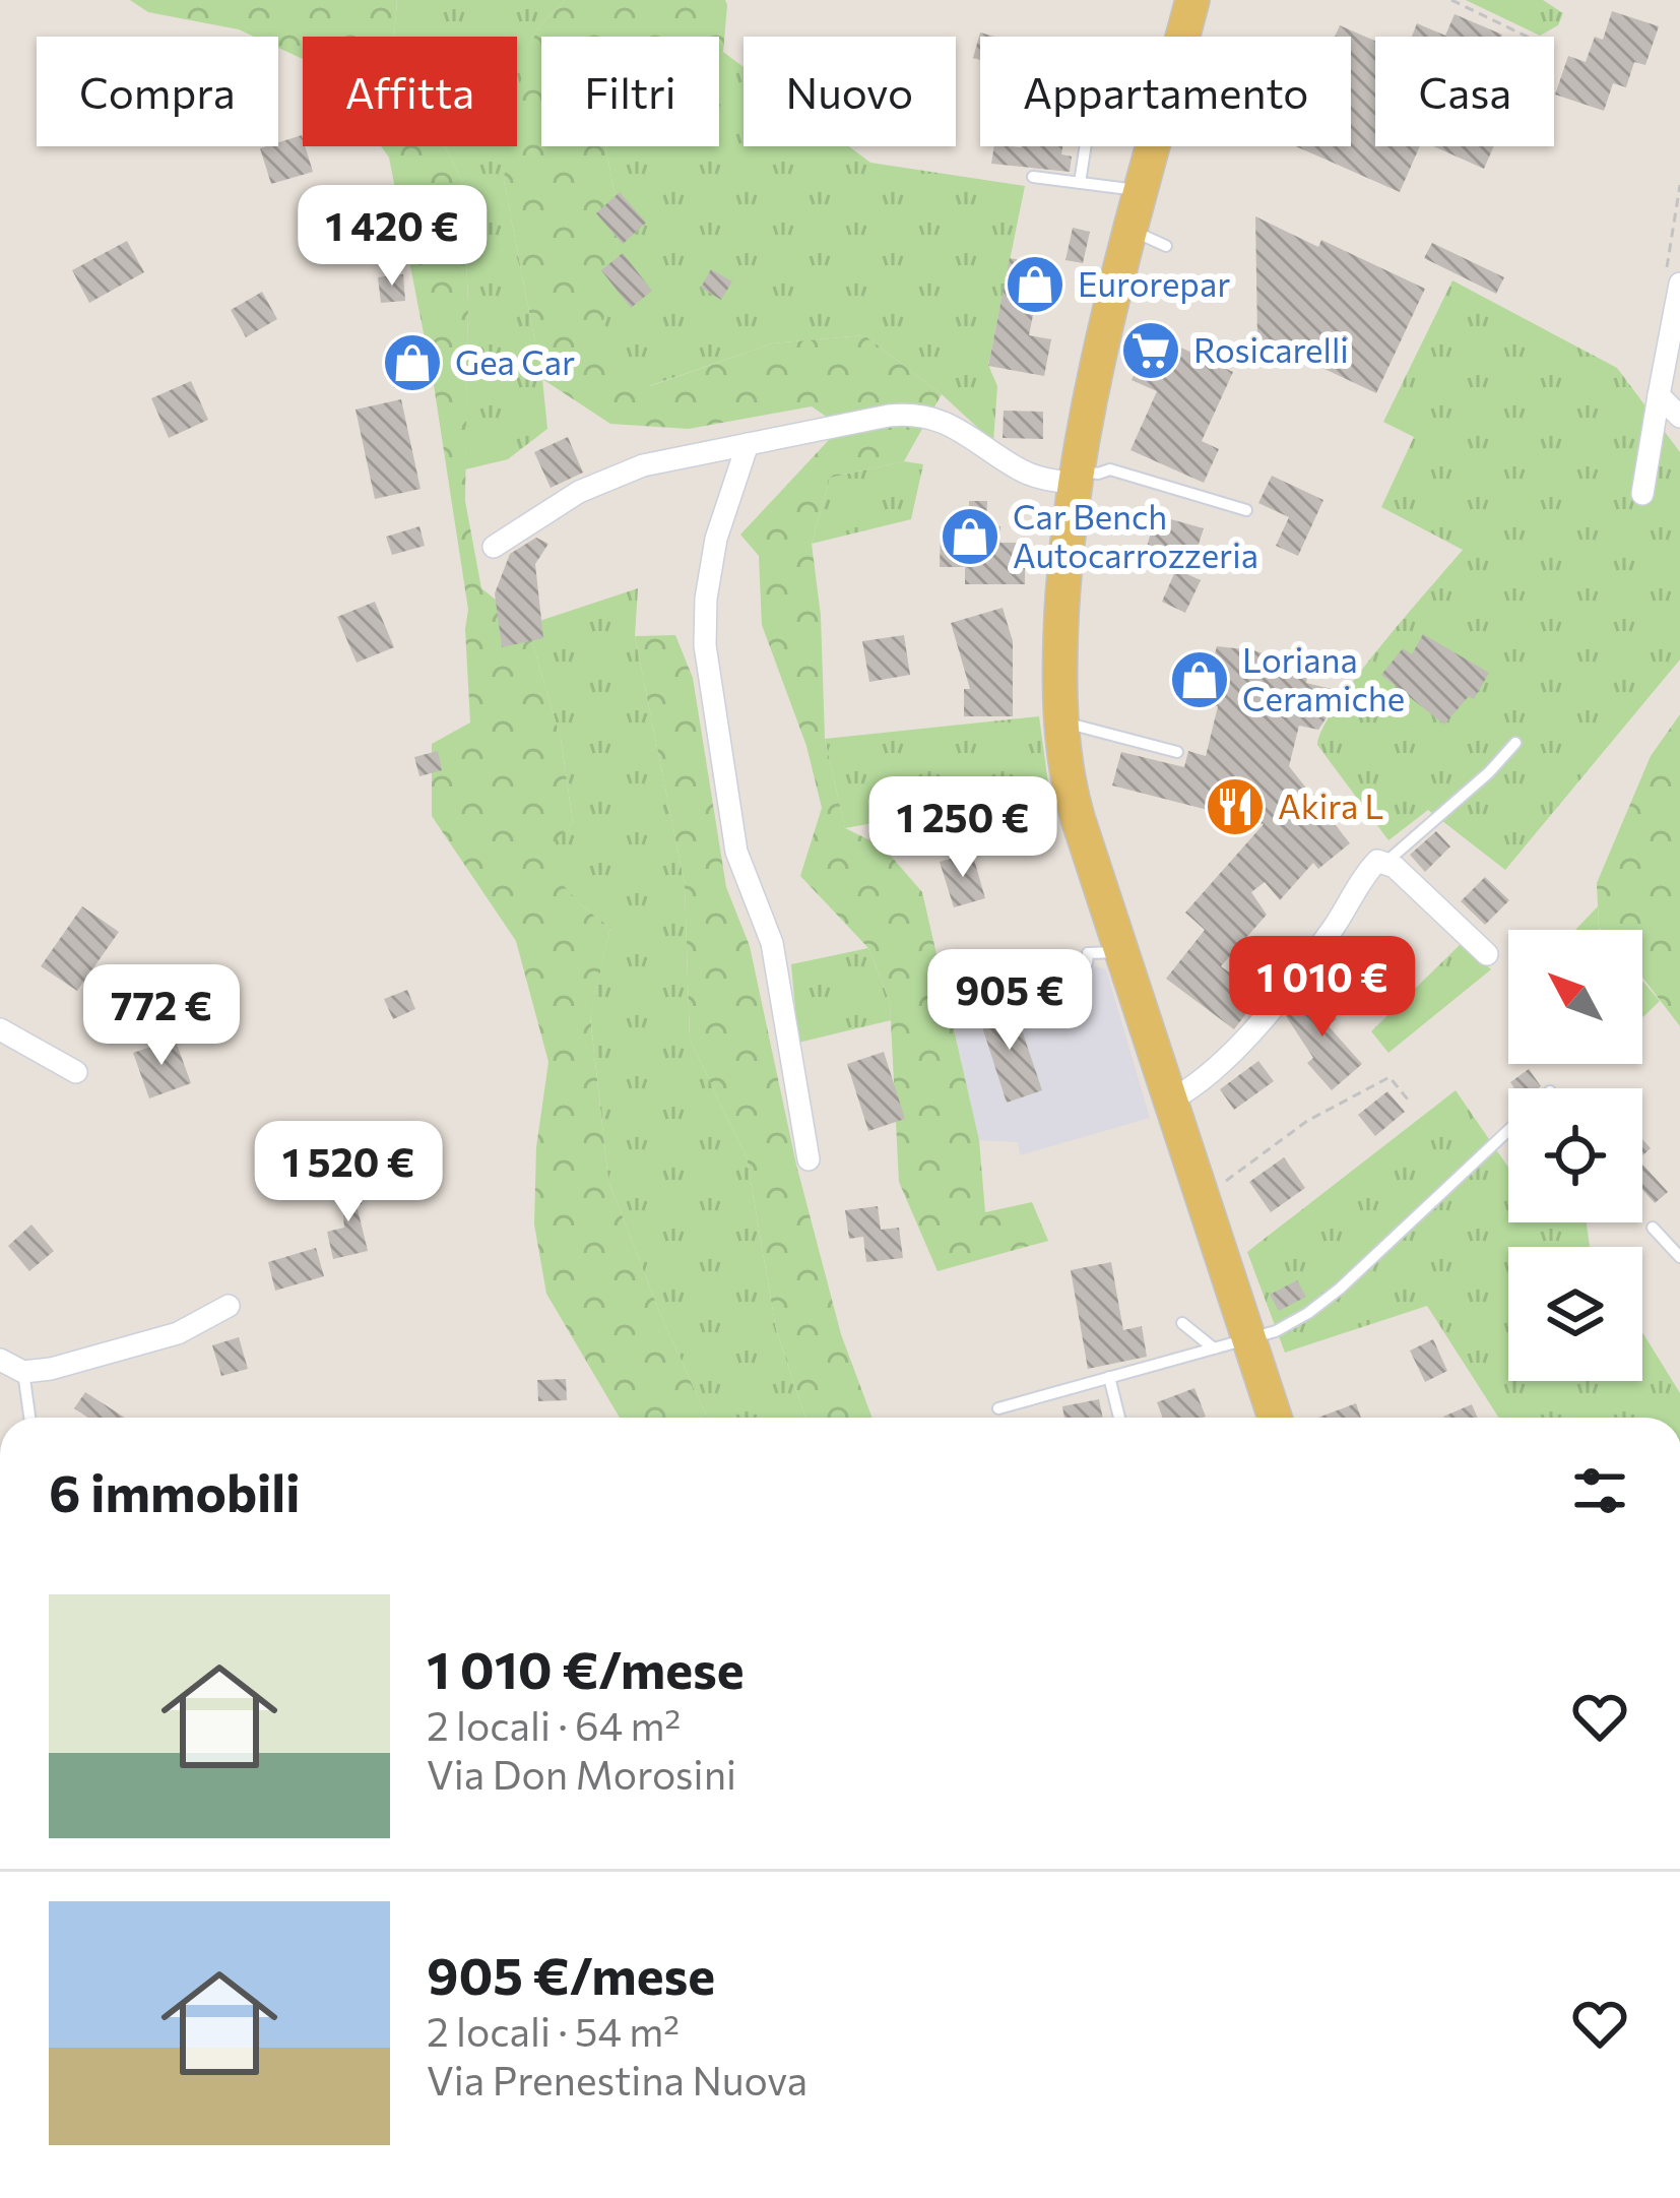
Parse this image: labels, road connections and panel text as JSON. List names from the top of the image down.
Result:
{
  "places": {
    "shop": [
      "Eurorepar",
      "Gea Car",
      "Car Bench Autocarrozzeria",
      "Loriana Ceramiche"
    ],
    "supermarket": ["Rosicarelli"],
    "restaurant": ["Akira L"]
  },
  "north": "top left",
  "page": {
    "chip": [
      "Compra",
      "Affitta",
      "Filtri",
      "Nuovo",
      "Appartamento",
      "Casa"
    ],
    "price": [
      "1 420 €",
      "1 250 €",
      "1 010 €",
      "905 €",
      "772 €",
      "1 520 €"
    ],
    "heading": "6 immobili",
    "list": [
      {
        "name": "1 010 €/mese",
        "note": "2 locali · 64 m² · Via Don Morosini"
      },
      {
        "name": "905 €/mese",
        "note": "2 locali · 54 m² · Via Prenestina Nuova"
      }
    ]
  }
}
